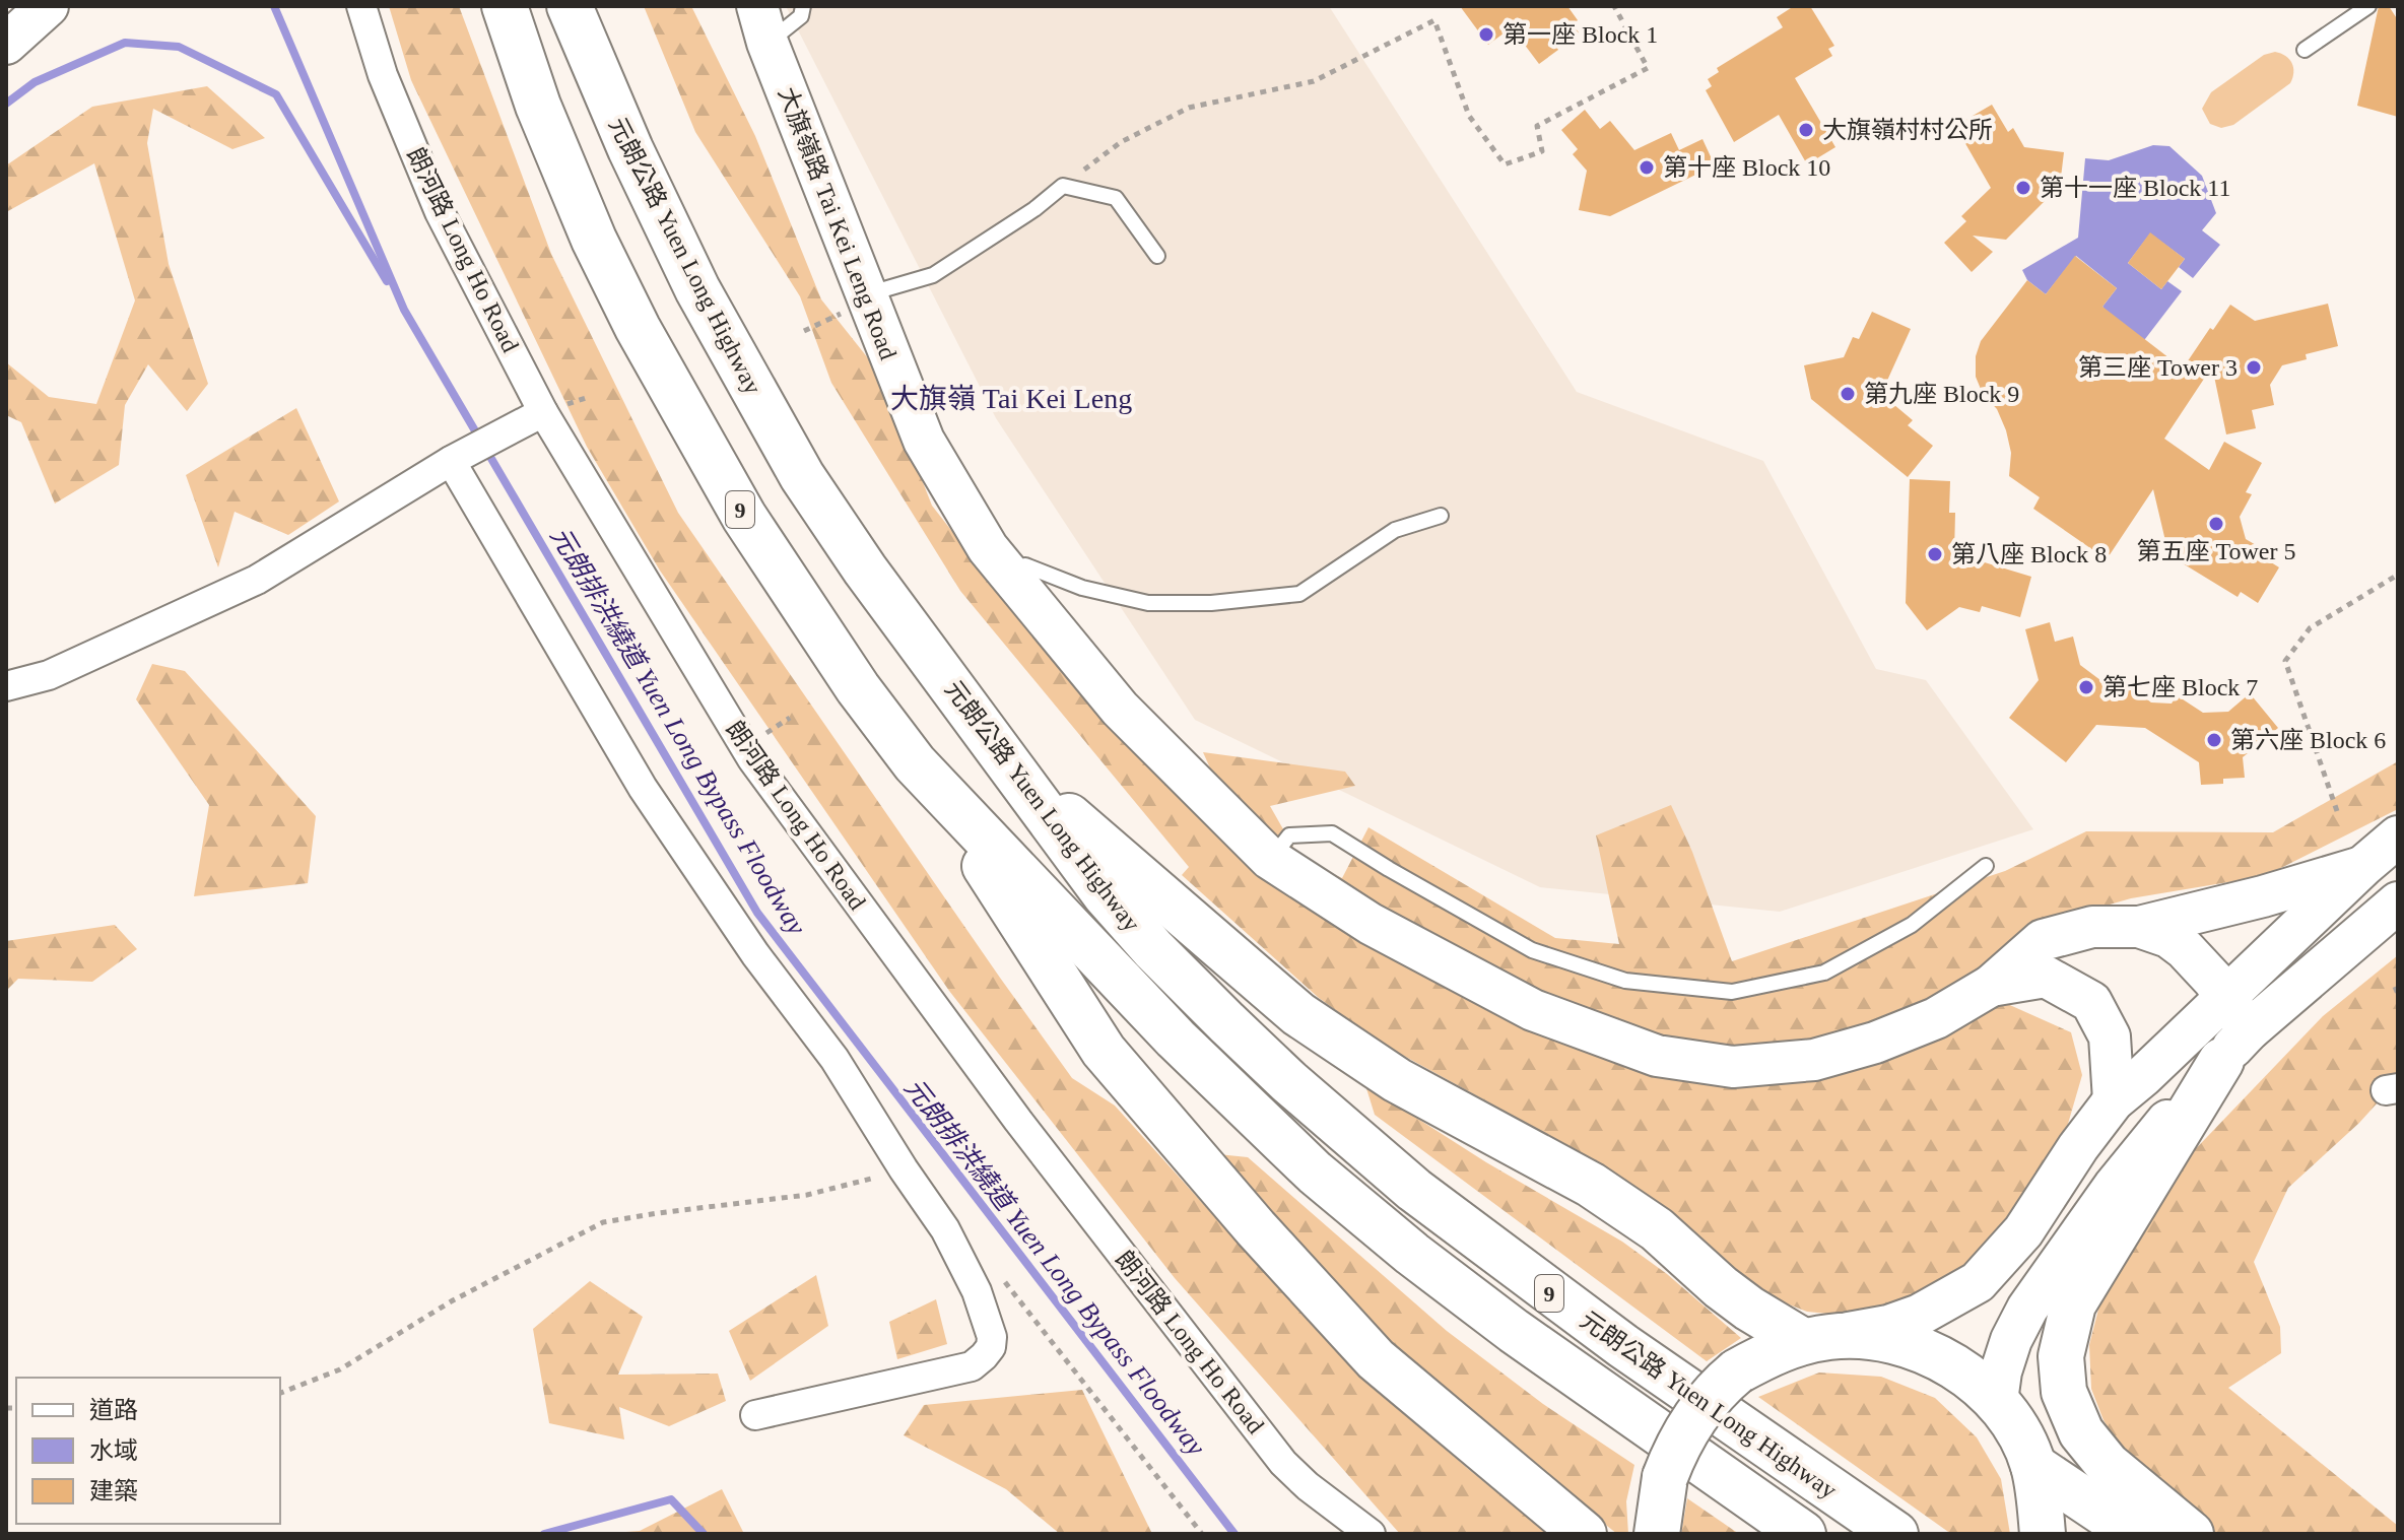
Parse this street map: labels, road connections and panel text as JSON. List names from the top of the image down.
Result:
{
  "streets": {
    "main road": ["元朗公路 Yuen Long Highway", "9"],
    "street": ["大旗嶺路 Tai Kei Leng Road", "朗河路 Long Ho Road"]
  },
  "districts": ["大旗嶺 Tai Kei Leng"],
  "water": ["元朗排洪繞道 Yuen Long Bypass Floodway"],
  "places": [
    "第一座 Block 1",
    "大旗嶺村村公所",
    "第十座 Block 10",
    "第十一座 Block 11",
    "第三座 Tower 3",
    "第九座 Block 9",
    "第五座 Tower 5",
    "第八座 Block 8",
    "第七座 Block 7",
    "第六座 Block 6"
  ],
  "legend": ["道路", "水域", "建築"]
}
